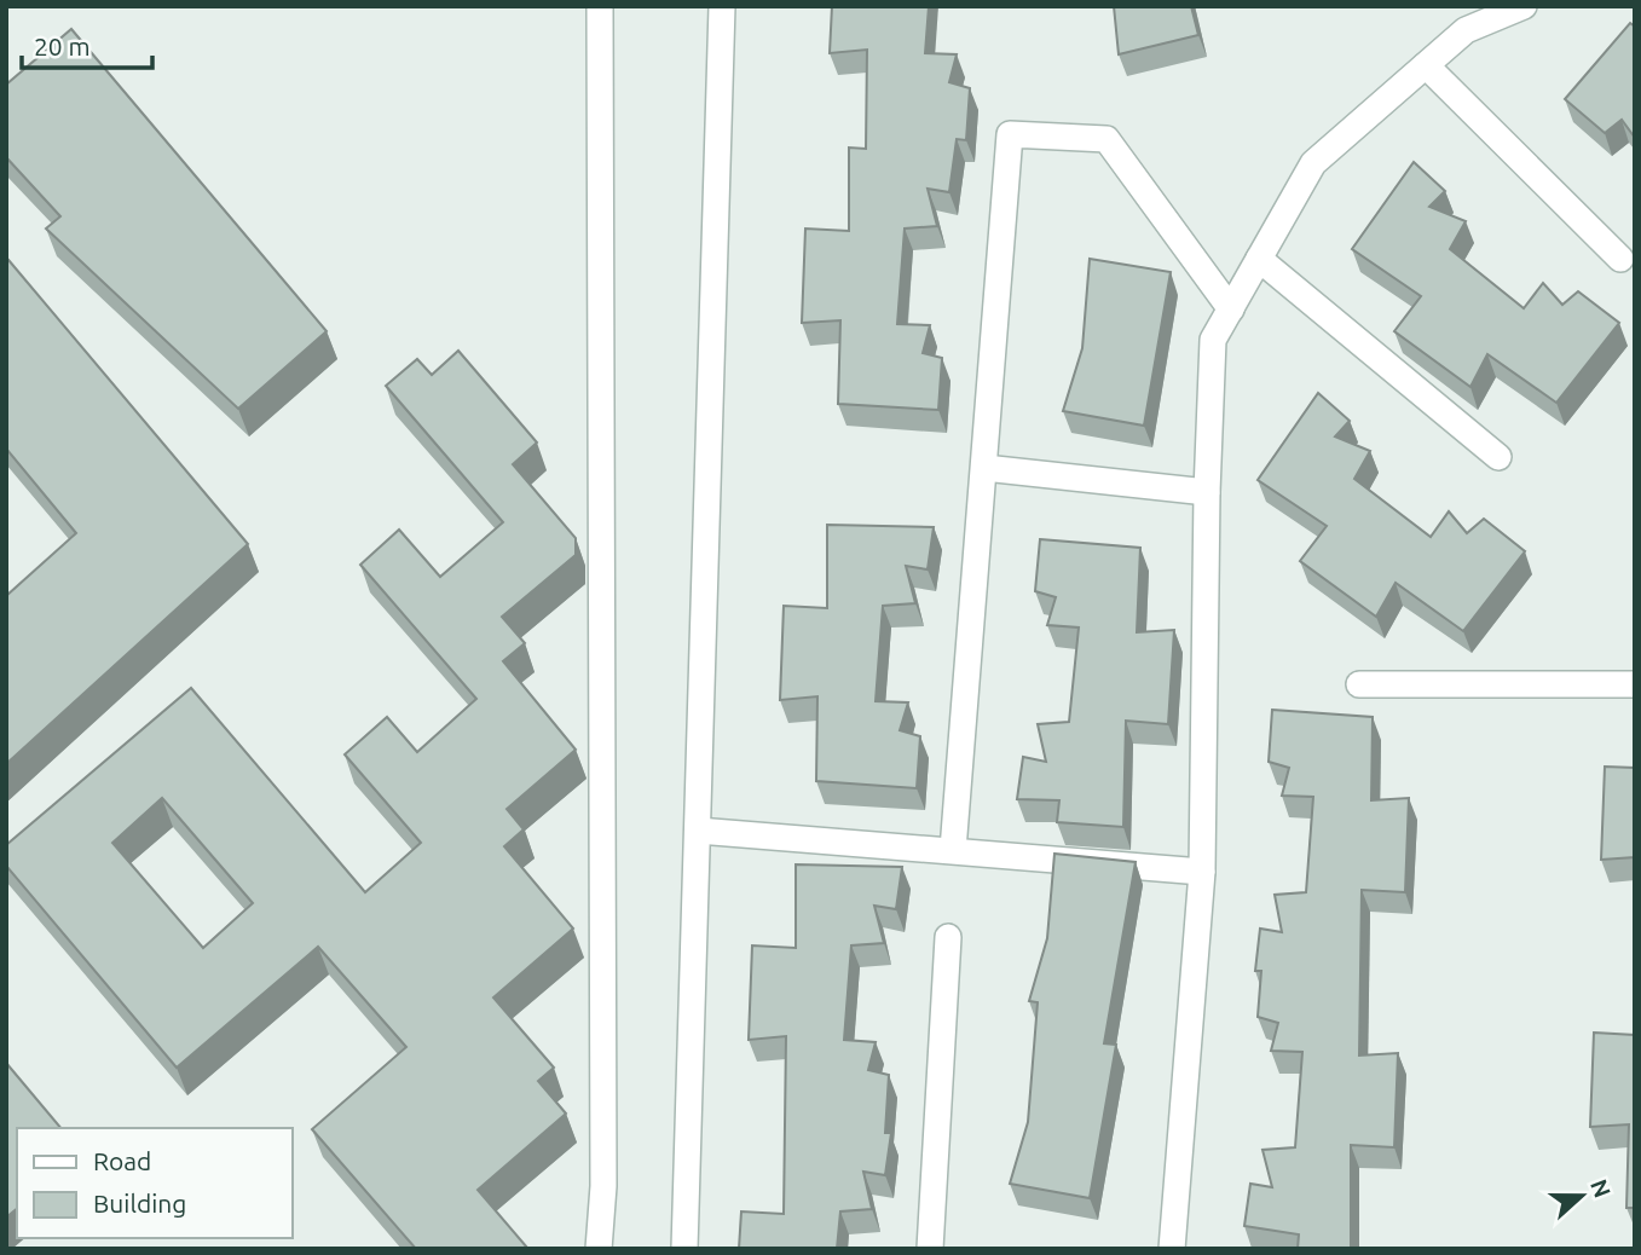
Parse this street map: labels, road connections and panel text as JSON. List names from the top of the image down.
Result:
{
  "legend": ["Road", "Building"],
  "scale_bar": "20 m",
  "north": "right"
}
